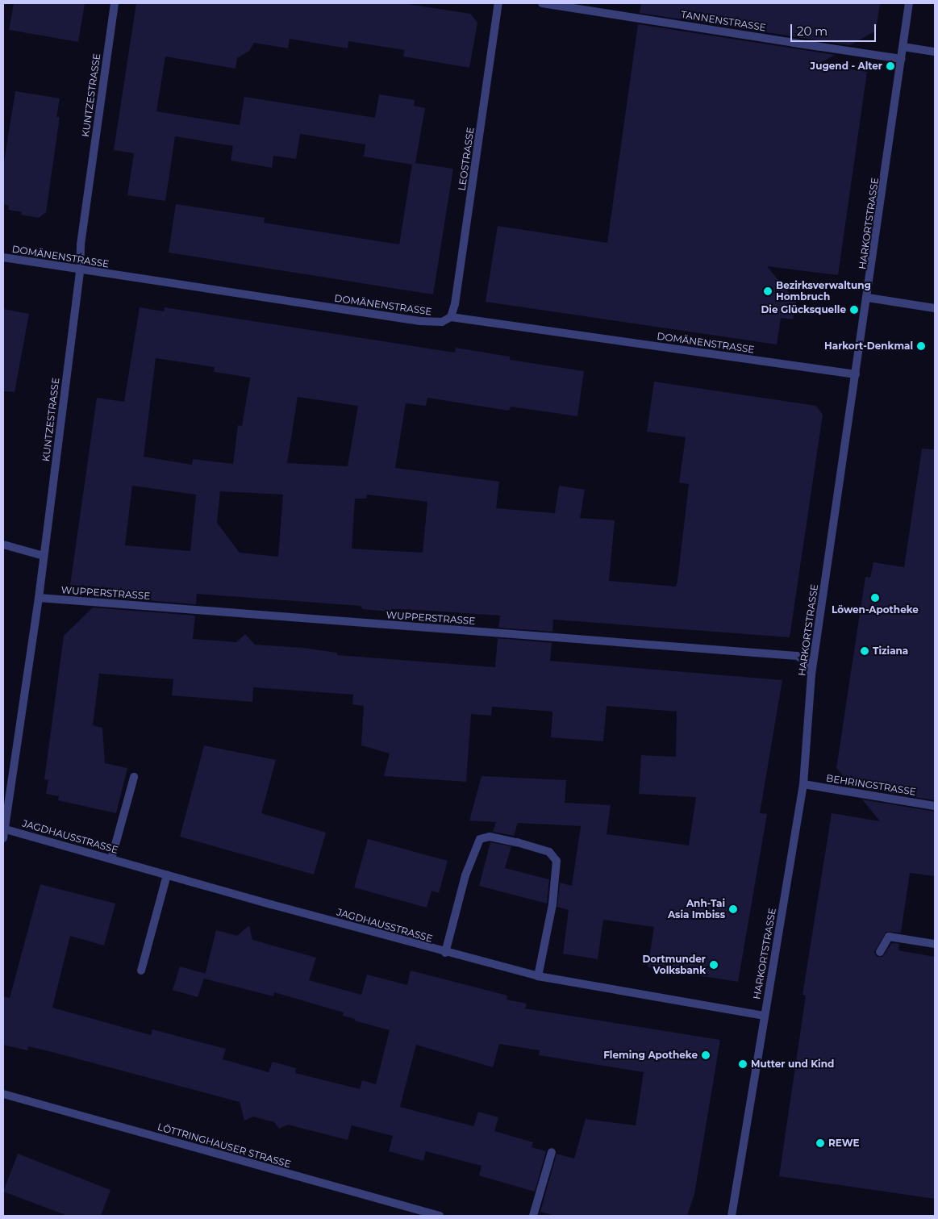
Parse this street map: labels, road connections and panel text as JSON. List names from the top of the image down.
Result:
{
  "streets": {
    "street": [
      "TANNENSTRASSE",
      "KUNTZESTRASSE",
      "LEOSTRASSE",
      "HARKORTSTRASSE",
      "DOMÄNENSTRASSE",
      "WUPPERSTRASSE",
      "BEHRINGSTRASSE",
      "JAGDHAUSSTRASSE",
      "LÖTTRINGHAUSER STRASSE"
    ]
  },
  "crossings": [
    ["TANNENSTRASSE", "HARKORTSTRASSE"],
    ["KUNTZESTRASSE", "DOMÄNENSTRASSE"],
    ["KUNTZESTRASSE", "WUPPERSTRASSE"],
    ["KUNTZESTRASSE", "JAGDHAUSSTRASSE"],
    ["LEOSTRASSE", "DOMÄNENSTRASSE"],
    ["HARKORTSTRASSE", "DOMÄNENSTRASSE"],
    ["HARKORTSTRASSE", "WUPPERSTRASSE"],
    ["HARKORTSTRASSE", "BEHRINGSTRASSE"],
    ["HARKORTSTRASSE", "JAGDHAUSSTRASSE"]
  ],
  "places": [
    "Jugend - Alter",
    "Bezirksverwaltung Hombruch",
    "Die Glücksquelle",
    "Harkort-Denkmal",
    "Löwen-Apotheke",
    "Tiziana",
    "Anh-Tai Asia Imbiss",
    "Dortmunder Volksbank",
    "Fleming Apotheke",
    "Mutter und Kind",
    "REWE"
  ],
  "scale_bar": "20 m"
}
